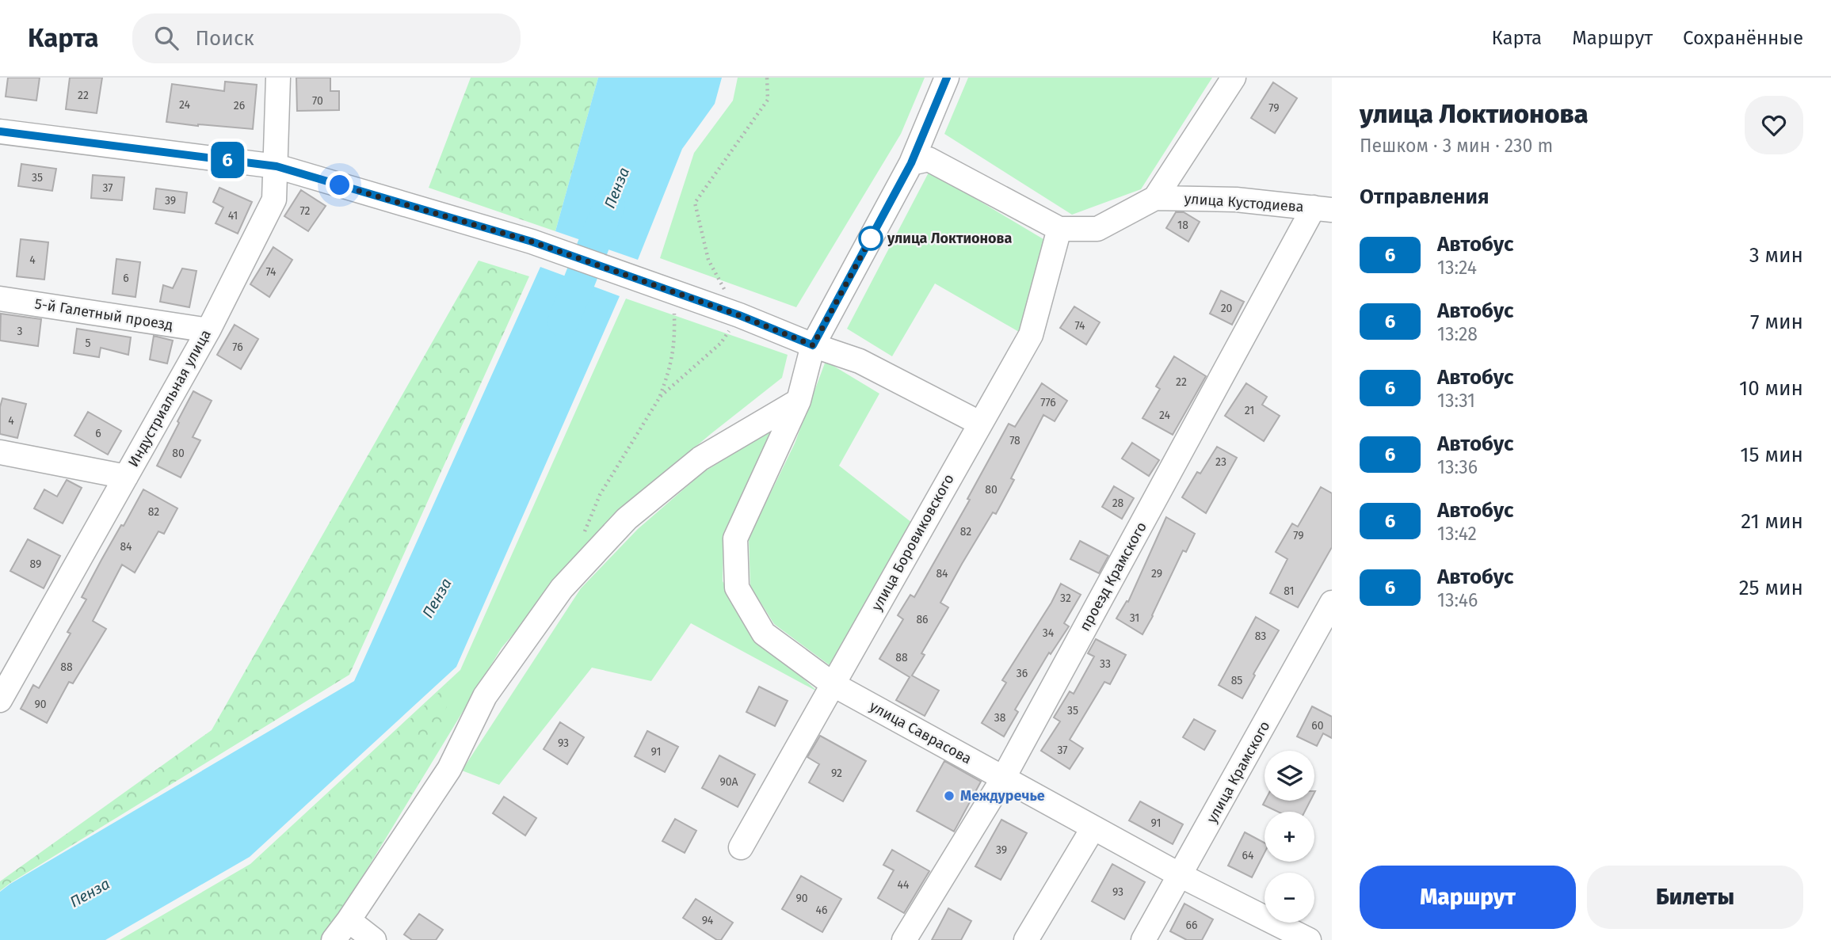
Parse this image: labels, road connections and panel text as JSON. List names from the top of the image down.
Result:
{
  "streets": {
    "street": [
      "улица Кустодиева",
      "5-й Галетный проезд",
      "Индустриальная улица",
      "улица Боровиковского",
      "проезд Крамского",
      "улица Саврасова",
      "улица Крамского"
    ]
  },
  "crossings": [
    ["улица Кустодиева", "проезд Крамского"],
    ["5-й Галетный проезд", "Индустриальная улица"],
    ["улица Боровиковского", "улица Саврасова"],
    ["проезд Крамского", "улица Саврасова"],
    ["улица Саврасова", "улица Крамского"]
  ],
  "water": ["Пенза"],
  "places": ["улица Локтионова", "Междуречье"],
  "lines": ["bus line 6"],
  "house_numbers": [
    "22",
    "70",
    "24",
    "26",
    "79",
    "35",
    "37",
    "39",
    "72",
    "41",
    "18",
    "4",
    "74",
    "6",
    "20",
    "74",
    "3",
    "5",
    "76",
    "22",
    "776",
    "21",
    "24",
    "4",
    "6",
    "78",
    "80",
    "23",
    "80",
    "28",
    "82",
    "82",
    "79",
    "84",
    "89",
    "84",
    "29",
    "81",
    "32",
    "31",
    "86",
    "34",
    "83",
    "88",
    "33",
    "88",
    "36",
    "85",
    "90",
    "35",
    "38",
    "60",
    "93",
    "37",
    "91",
    "92",
    "90А",
    "91",
    "39",
    "64",
    "44",
    "93",
    "90",
    "46",
    "94",
    "66"
  ],
  "page": {
    "header": "Карта",
    "search": "Поиск",
    "nav": ["Карта", "Маршрут", "Сохранённые"],
    "on_map": "6",
    "heading": [
      ["улица Локтионова", "Пешком · 3 мин · 230 m"],
      "Отправления"
    ],
    "list": [
      {
        "mark": "6",
        "name": "Автобус",
        "note": "13:24",
        "value": "3 мин"
      },
      {
        "mark": "6",
        "name": "Автобус",
        "note": "13:28",
        "value": "7 мин"
      },
      {
        "mark": "6",
        "name": "Автобус",
        "note": "13:31",
        "value": "10 мин"
      },
      {
        "mark": "6",
        "name": "Автобус",
        "note": "13:36",
        "value": "15 мин"
      },
      {
        "mark": "6",
        "name": "Автобус",
        "note": "13:42",
        "value": "21 мин"
      },
      {
        "mark": "6",
        "name": "Автобус",
        "note": "13:46",
        "value": "25 мин"
      }
    ],
    "map_buttons": ["+", "−"],
    "buttons": ["Маршрут", "Билеты"]
  }
}
